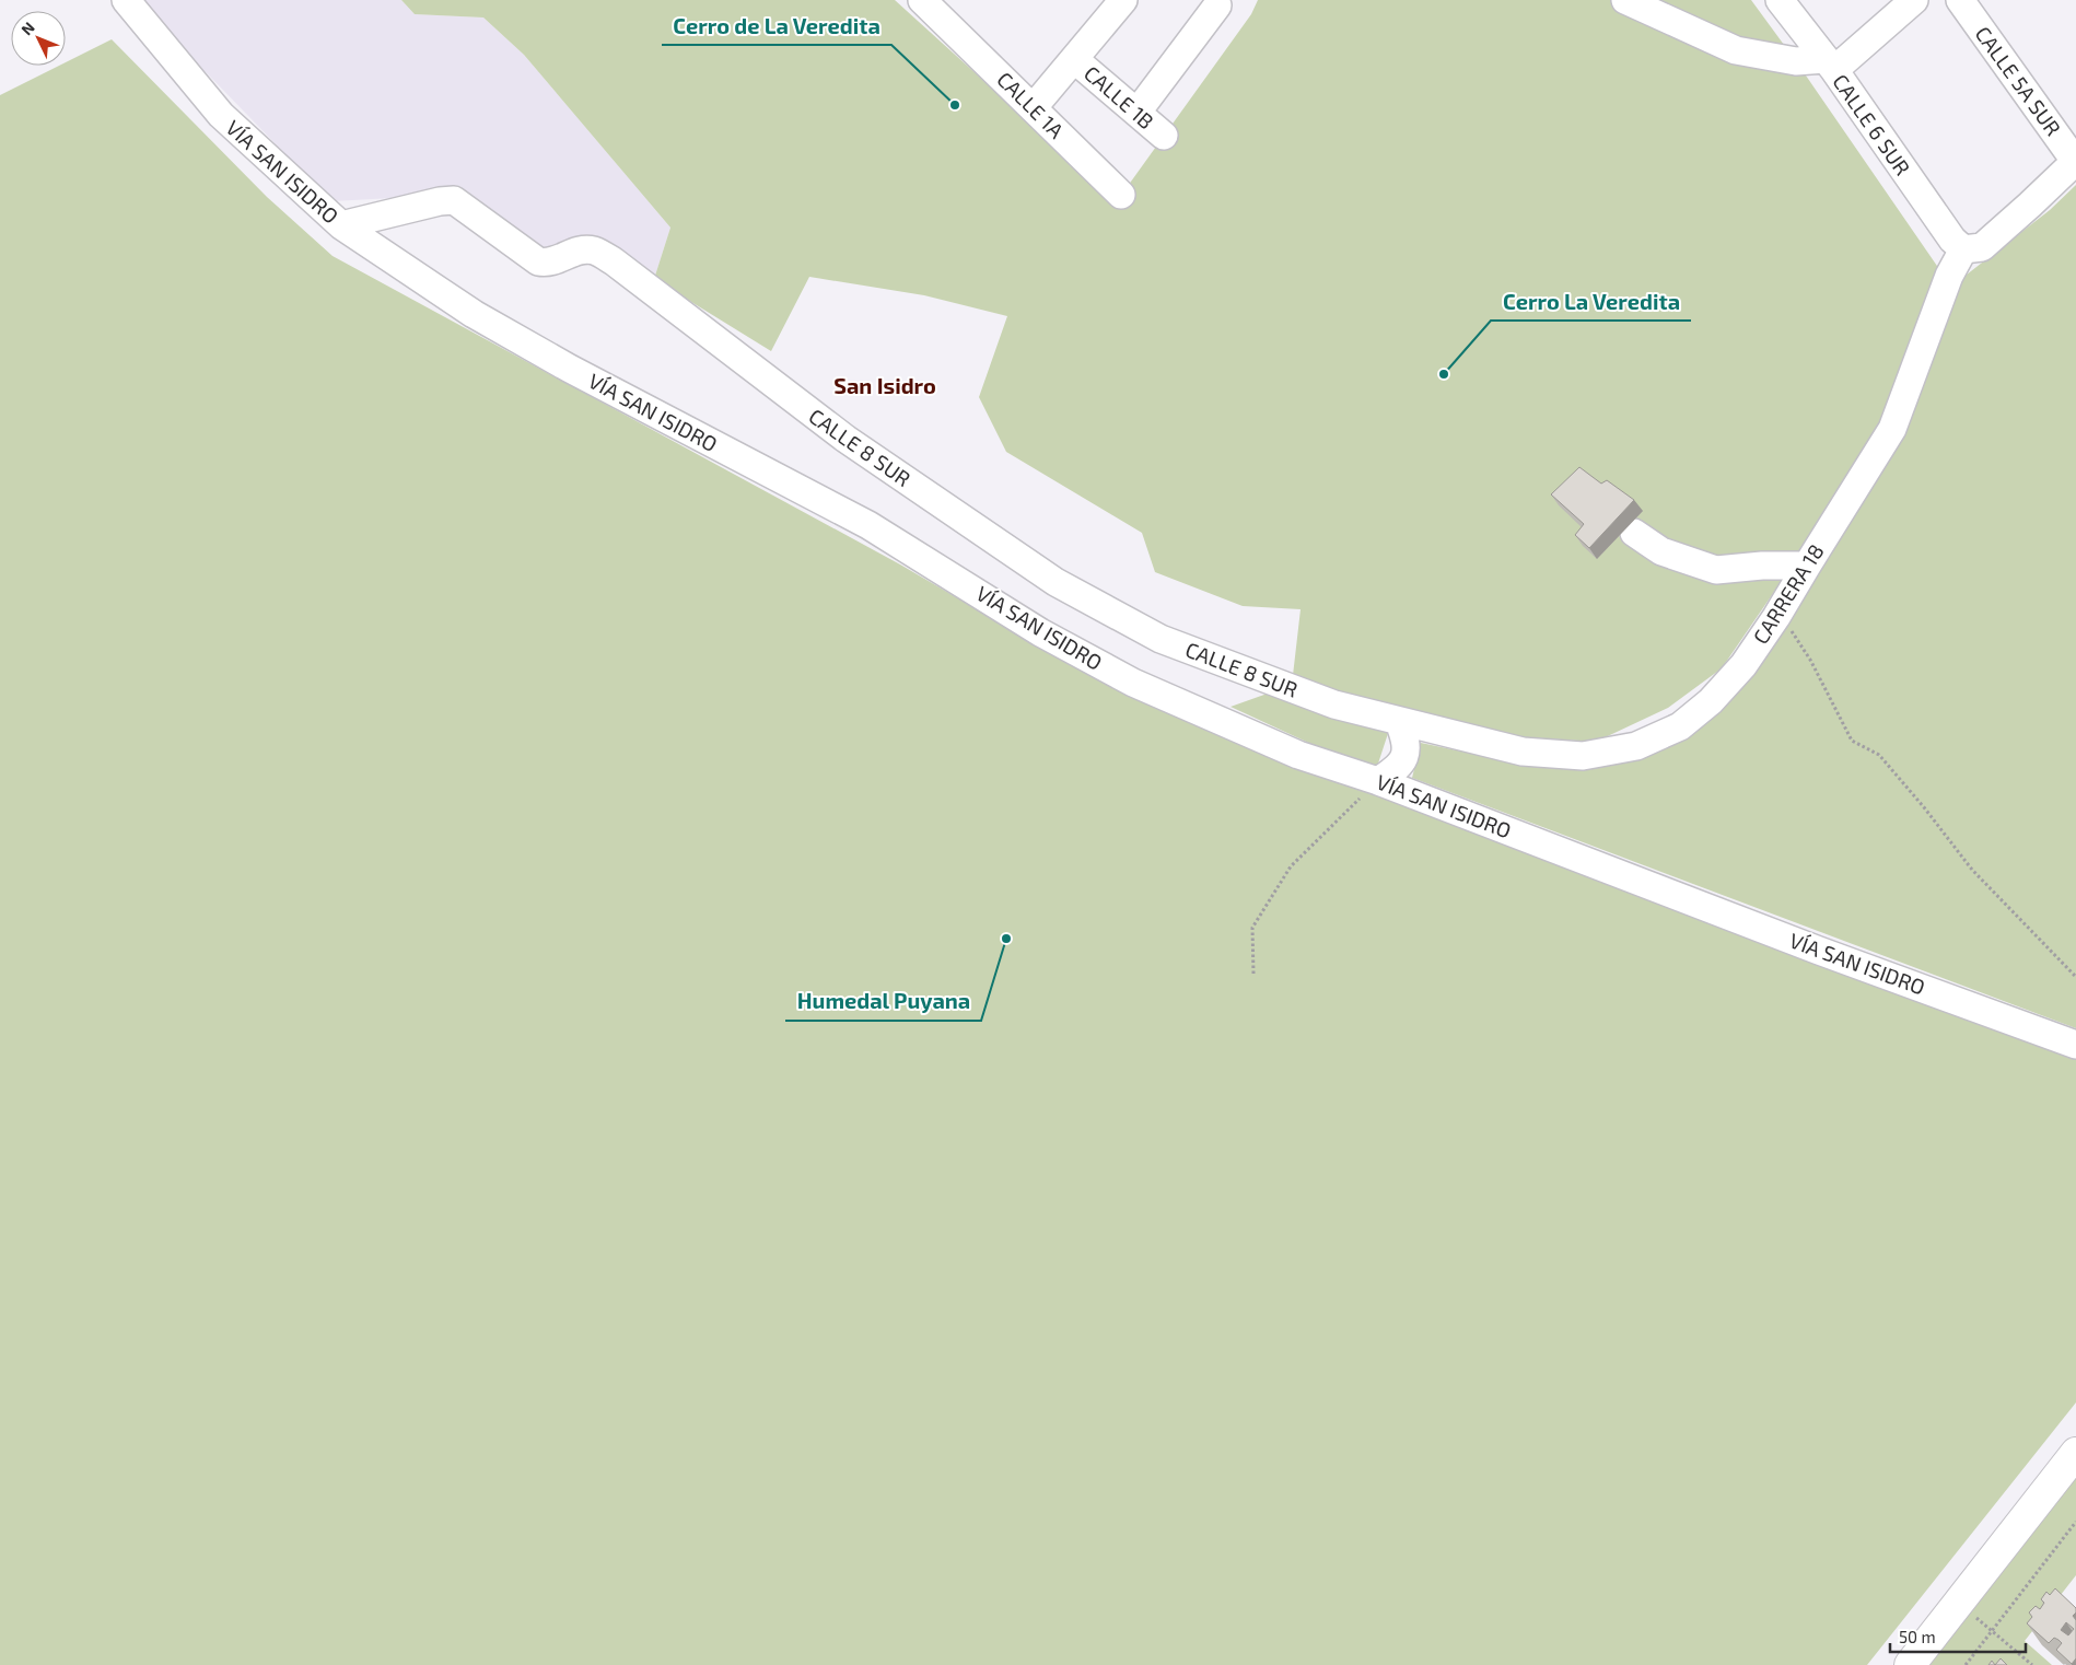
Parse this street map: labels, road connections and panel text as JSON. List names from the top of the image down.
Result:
{
  "streets": {
    "street": [
      "CALLE 5A SUR",
      "CALLE 1B",
      "CALLE 1A",
      "CALLE 6 SUR",
      "VÍA SAN ISIDRO",
      "CALLE 8 SUR",
      "CARRERA 18"
    ]
  },
  "crossings": [
    ["CALLE 6 SUR", "CARRERA 18"],
    ["VÍA SAN ISIDRO", "CALLE 8 SUR"],
    ["CALLE 8 SUR", "CARRERA 18"]
  ],
  "districts": ["San Isidro"],
  "places": ["Cerro de La Veredita", "Cerro La Veredita", "Humedal Puyana"],
  "scale_bar": "50 m",
  "north": "top left"
}
